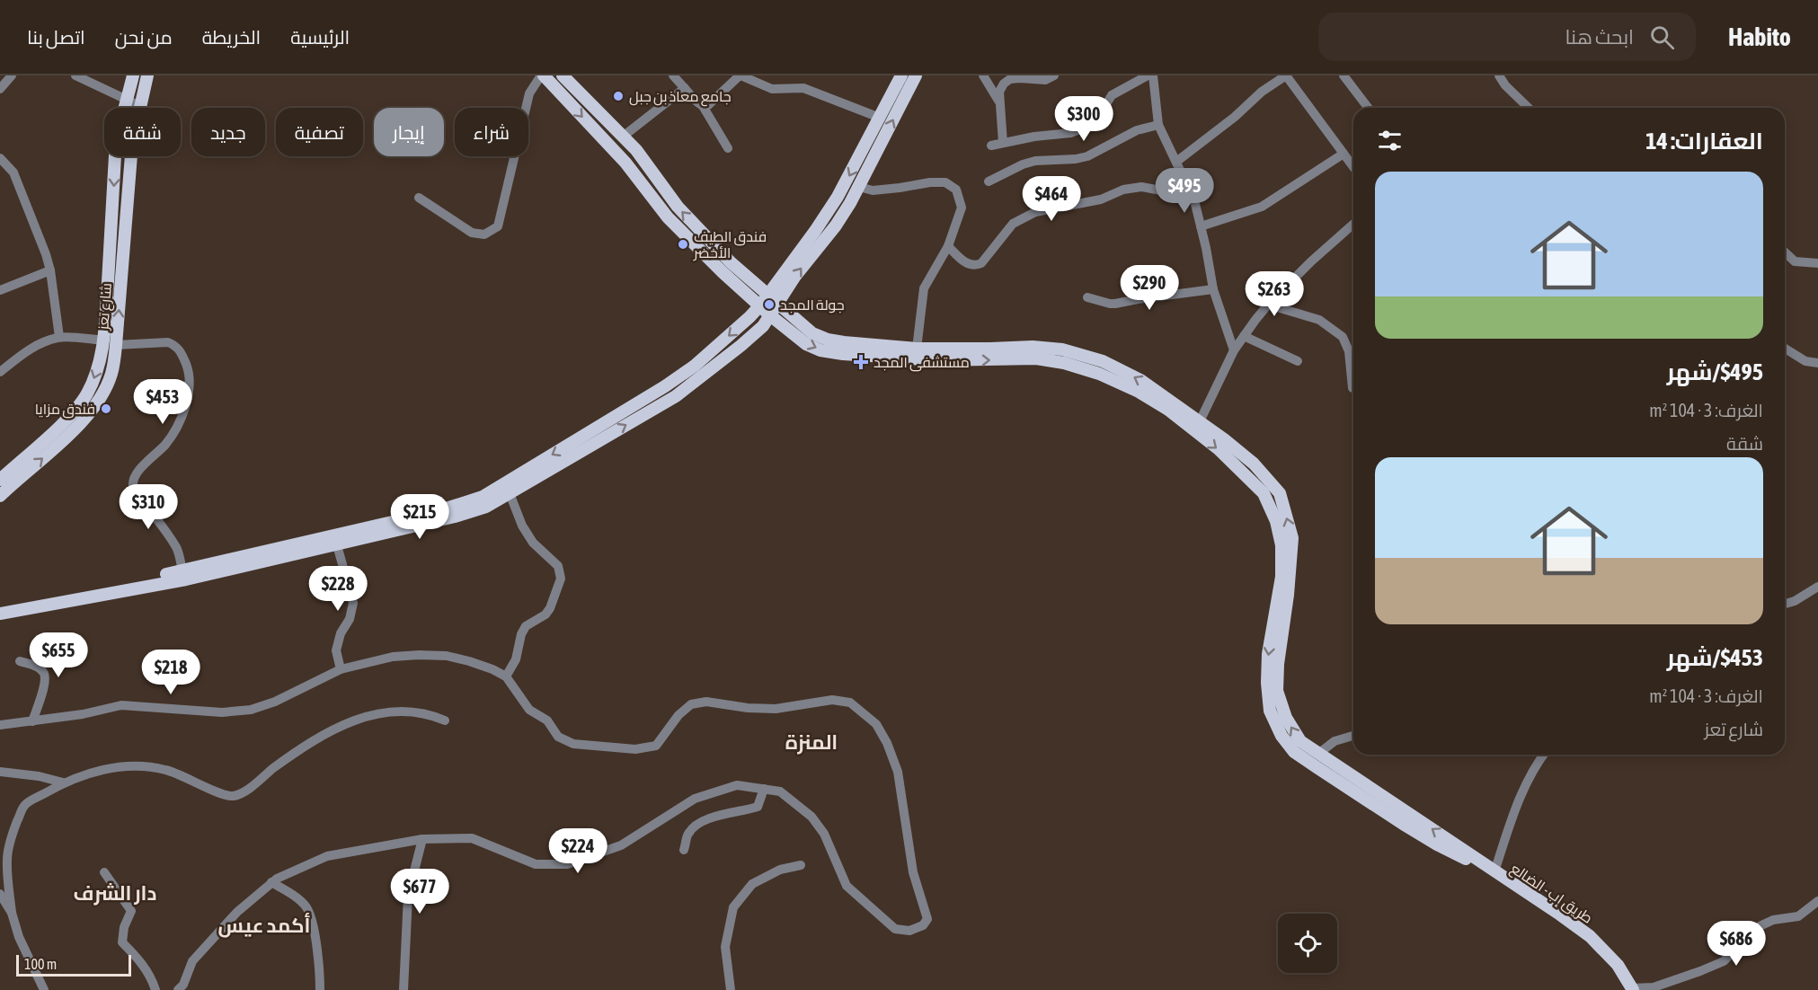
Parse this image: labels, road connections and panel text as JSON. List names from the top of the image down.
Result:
{
  "streets": {
    "main road": ["شارع تعز", "طريق إب - الضالع"]
  },
  "districts": ["المنزة", "دار الشرف", "أكمد عيس"],
  "places": {
    "other": [
      "جامع معاذ بن جبل",
      "فندق الطيف الأخضر",
      "جولة المجد",
      "فندق مزايا"
    ],
    "health": ["مستشفى المجد"]
  },
  "scale_bar": "100 m",
  "page": {
    "header": "Habito",
    "search": "ابحث هنا",
    "nav": [
      "الرئيسية",
      "الخريطة",
      "من نحن",
      "اتصل بنا"
    ],
    "price": [
      "$300",
      "$495",
      "$464",
      "$290",
      "$263",
      "$453",
      "$310",
      "$215",
      "$228",
      "$655",
      "$218",
      "$224",
      "$677",
      "$686"
    ],
    "chip": [
      "شراء",
      "إيجار",
      "تصفية",
      "جديد",
      "شقة"
    ],
    "heading": "العقارات: 14",
    "list": [
      {
        "name": "$495/شهر",
        "note": "الغرف: 3 · 104 m² · شقة"
      },
      {
        "name": "$453/شهر",
        "note": "الغرف: 3 · 104 m² · شارع تعز"
      }
    ],
    "scale": "100 m"
  }
}
